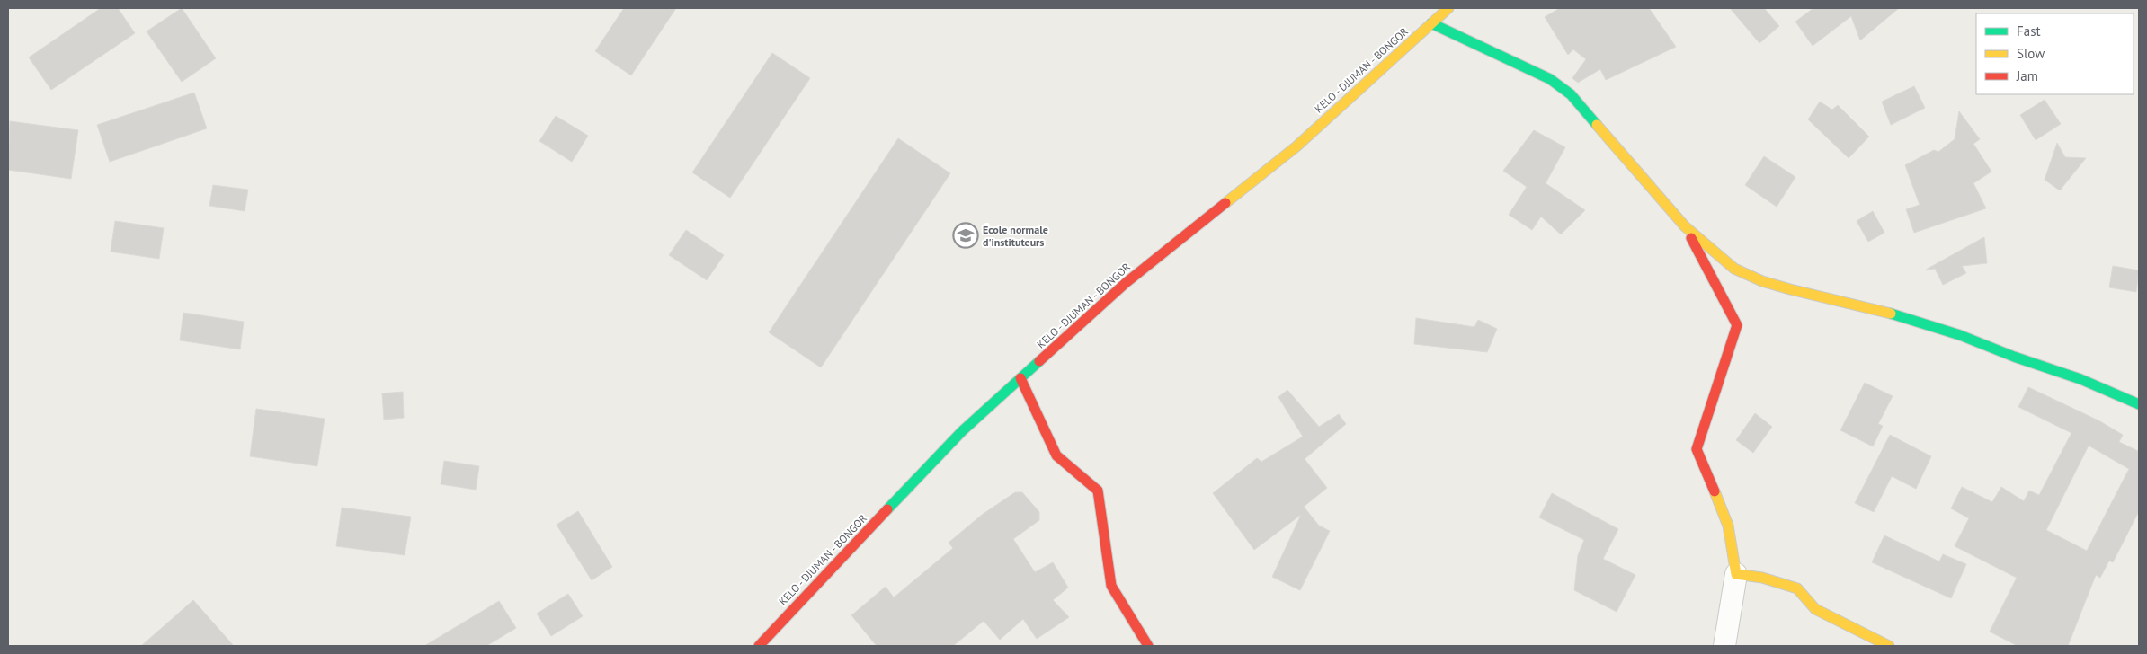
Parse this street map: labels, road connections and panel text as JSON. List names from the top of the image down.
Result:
{
  "streets": {
    "main road": ["KELO - DJUMAN - BONGOR"]
  },
  "places": {
    "school or university": ["École normale d'instituteurs"]
  },
  "legend": ["Fast", "Slow", "Jam"]
}
